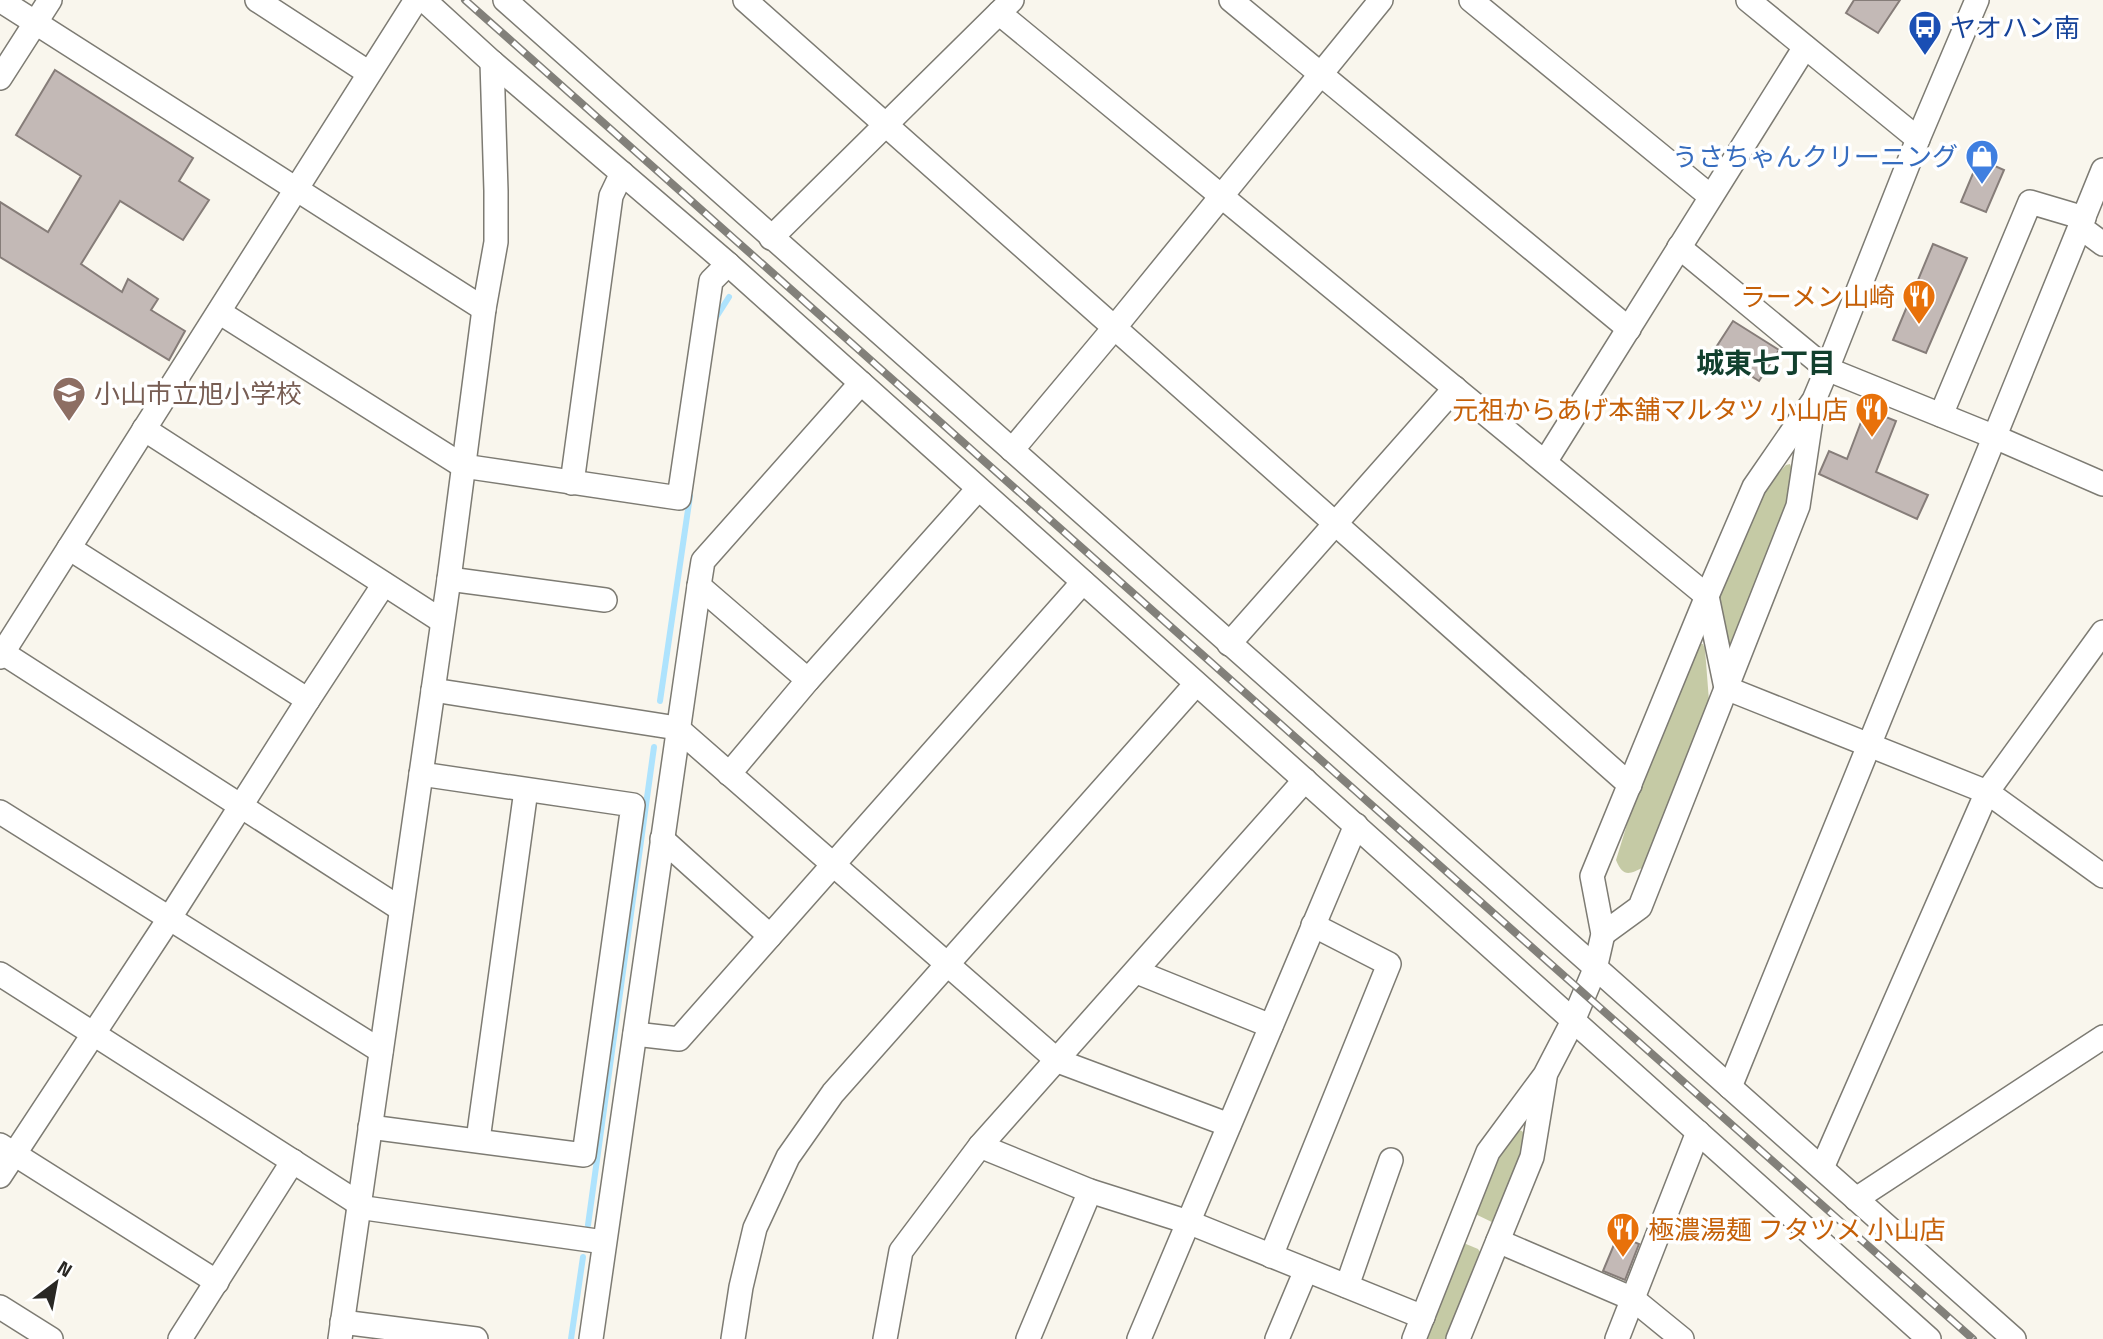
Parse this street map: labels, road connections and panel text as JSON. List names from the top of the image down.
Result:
{
  "districts": ["城東七丁目"],
  "places": {
    "bus stop": ["ヤオハン南"],
    "shop": ["うさちゃんクリーニング"],
    "restaurant": ["ラーメン山崎", "元祖からあげ本舗マルタツ 小山店", "極濃湯麺 フタツメ 小山店"],
    "school or university": ["小山市立旭小学校"]
  },
  "north": "top right"
}
